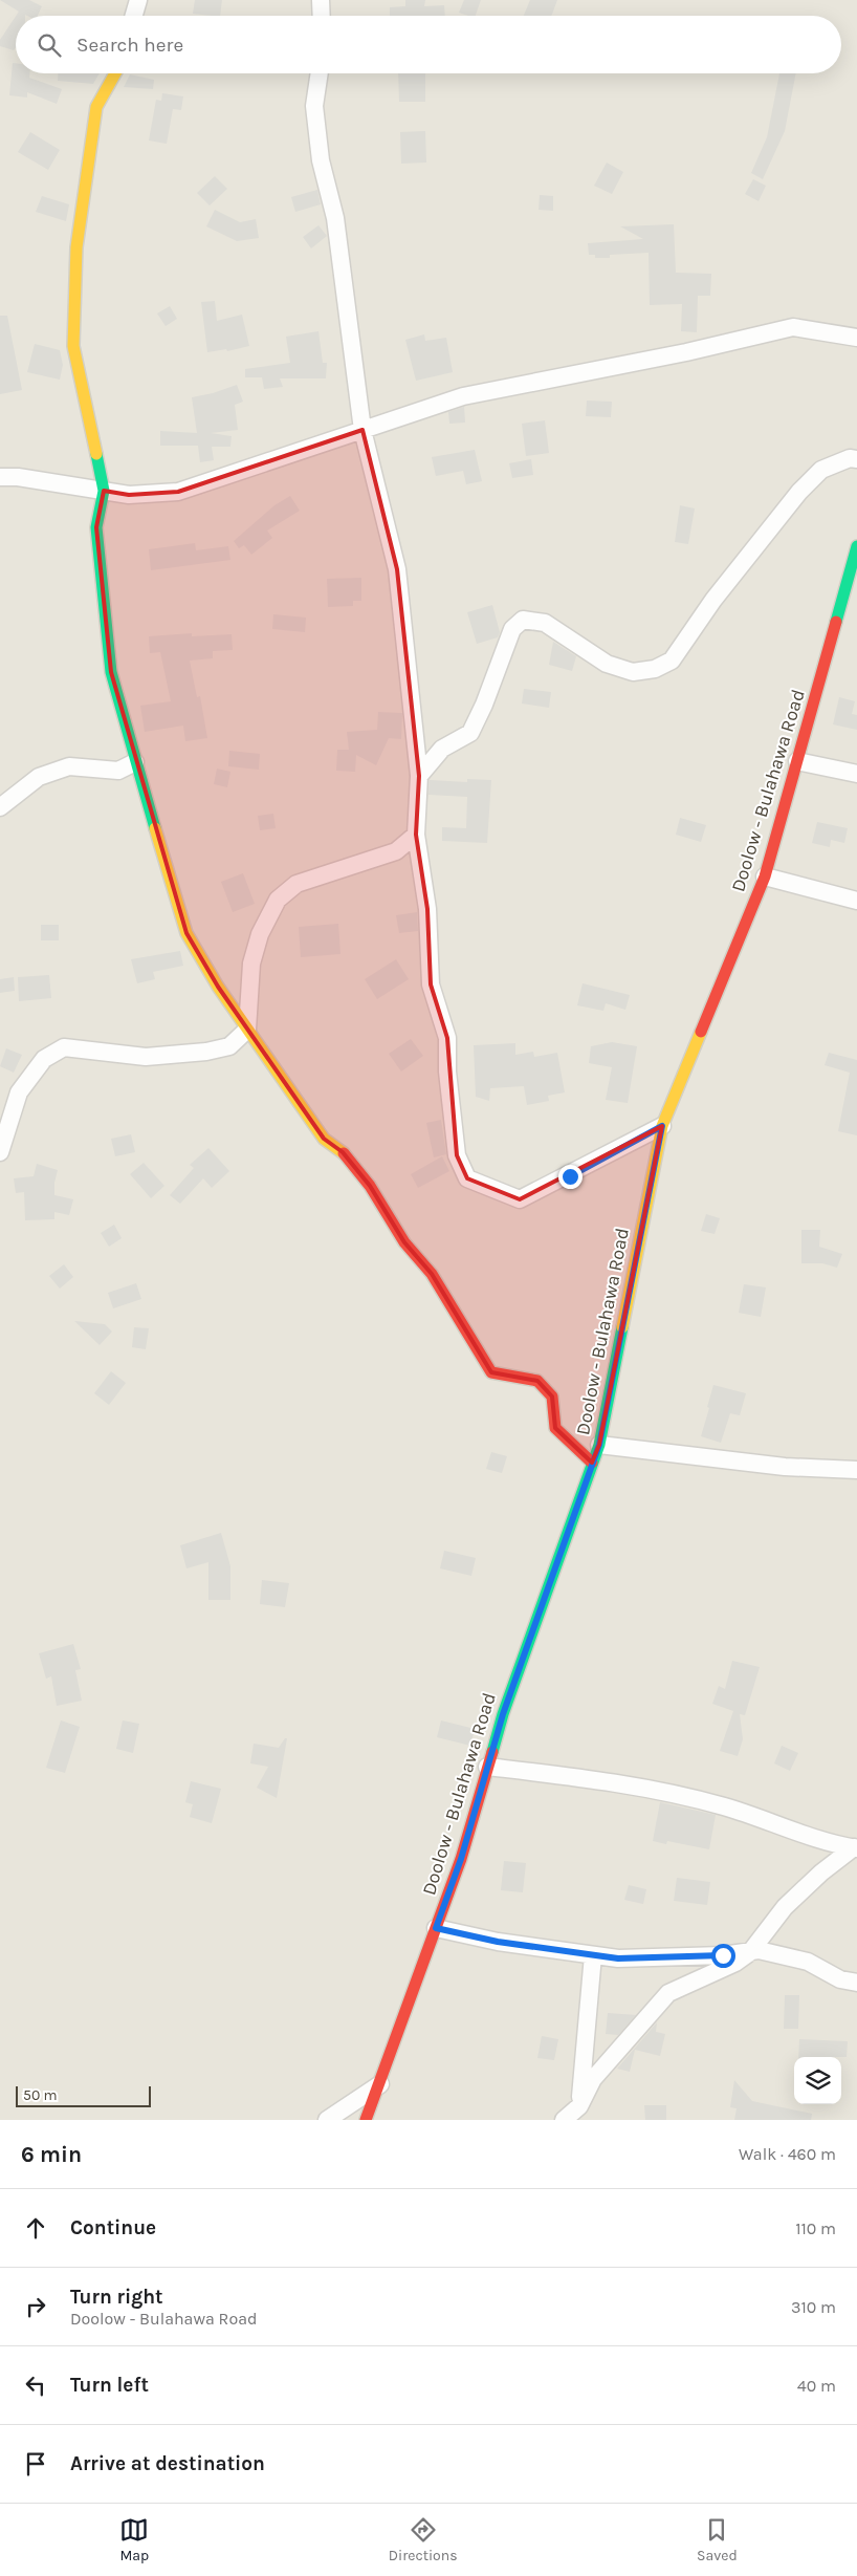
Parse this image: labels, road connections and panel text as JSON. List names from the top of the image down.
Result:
{
  "streets": {
    "main road": ["Doolow - Bulahawa Road"]
  },
  "scale_bar": "50 m",
  "page": {
    "search": "Search here",
    "scale": "50 m",
    "heading": ["6 min", "Walk · 460 m"],
    "list": [
      ["Continue", "110 m"],
      ["Turn right", "Doolow - Bulahawa Road", "310 m"],
      ["Turn left", "40 m"],
      "Arrive at destination"
    ],
    "nav": ["Map", "Directions", "Saved"]
  }
}
